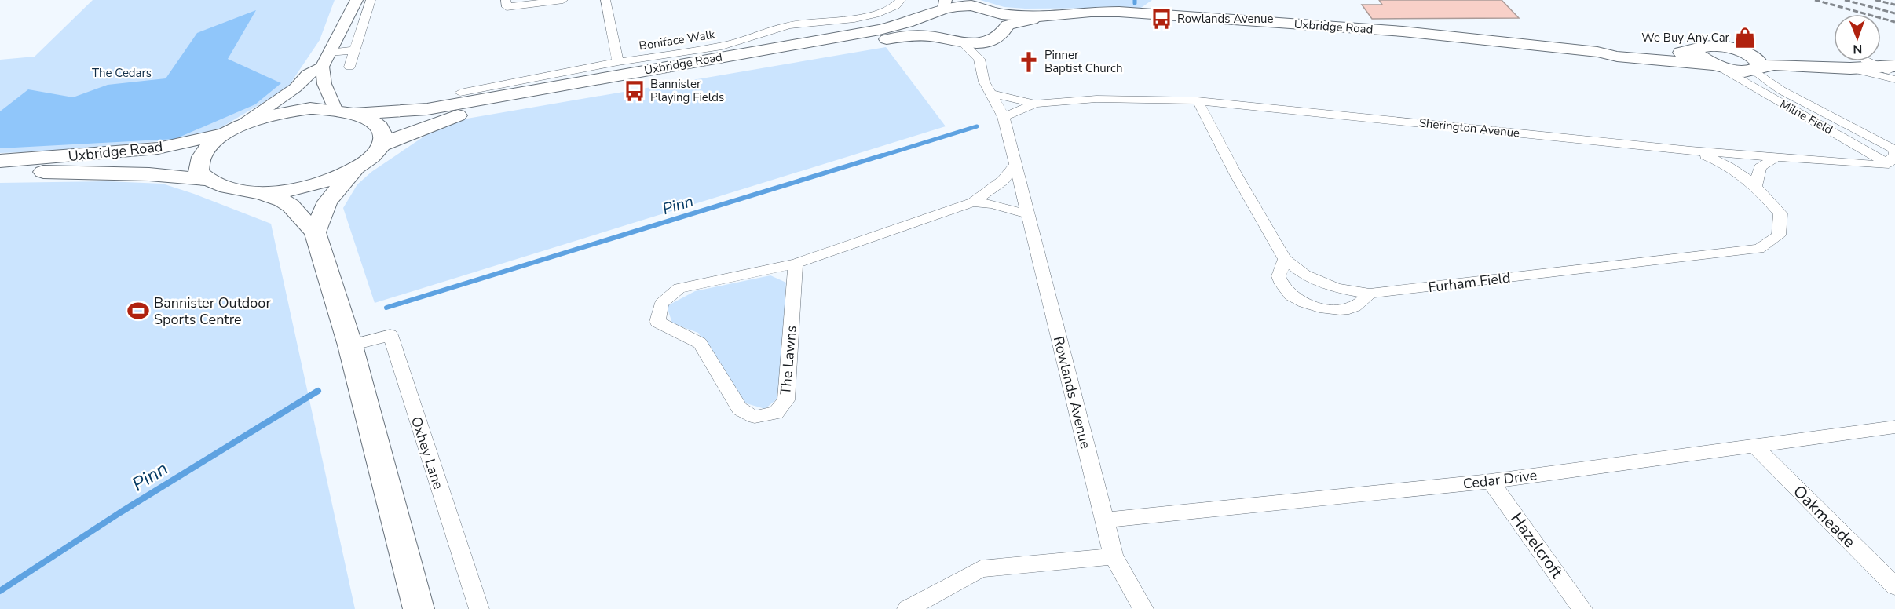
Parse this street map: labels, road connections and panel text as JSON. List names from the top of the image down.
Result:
{
  "streets": {
    "main road": ["Uxbridge Road"],
    "street": [
      "Boniface Walk",
      "Milne Field",
      "Sherington Avenue",
      "Furham Field",
      "The Lawns",
      "Rowlands Avenue",
      "Oxhey Lane",
      "Cedar Drive",
      "Oakmeade",
      "Hazelcroft"
    ]
  },
  "crossings": [
    ["Uxbridge Road", "Milne Field"],
    ["Milne Field", "Sherington Avenue"],
    ["Sherington Avenue", "Furham Field"],
    ["Sherington Avenue", "Rowlands Avenue"],
    ["Rowlands Avenue", "Cedar Drive"],
    ["Cedar Drive", "Oakmeade"],
    ["Cedar Drive", "Hazelcroft"]
  ],
  "water": ["Pinn"],
  "parks": ["The Cedars"],
  "places": {
    "bus stop": ["Rowlands Avenue", "Bannister Playing Fields"],
    "shop": ["We Buy Any Car"],
    "church": ["Pinner Baptist Church"],
    "sports": ["Bannister Outdoor Sports Centre"]
  },
  "north": "bottom"
}
